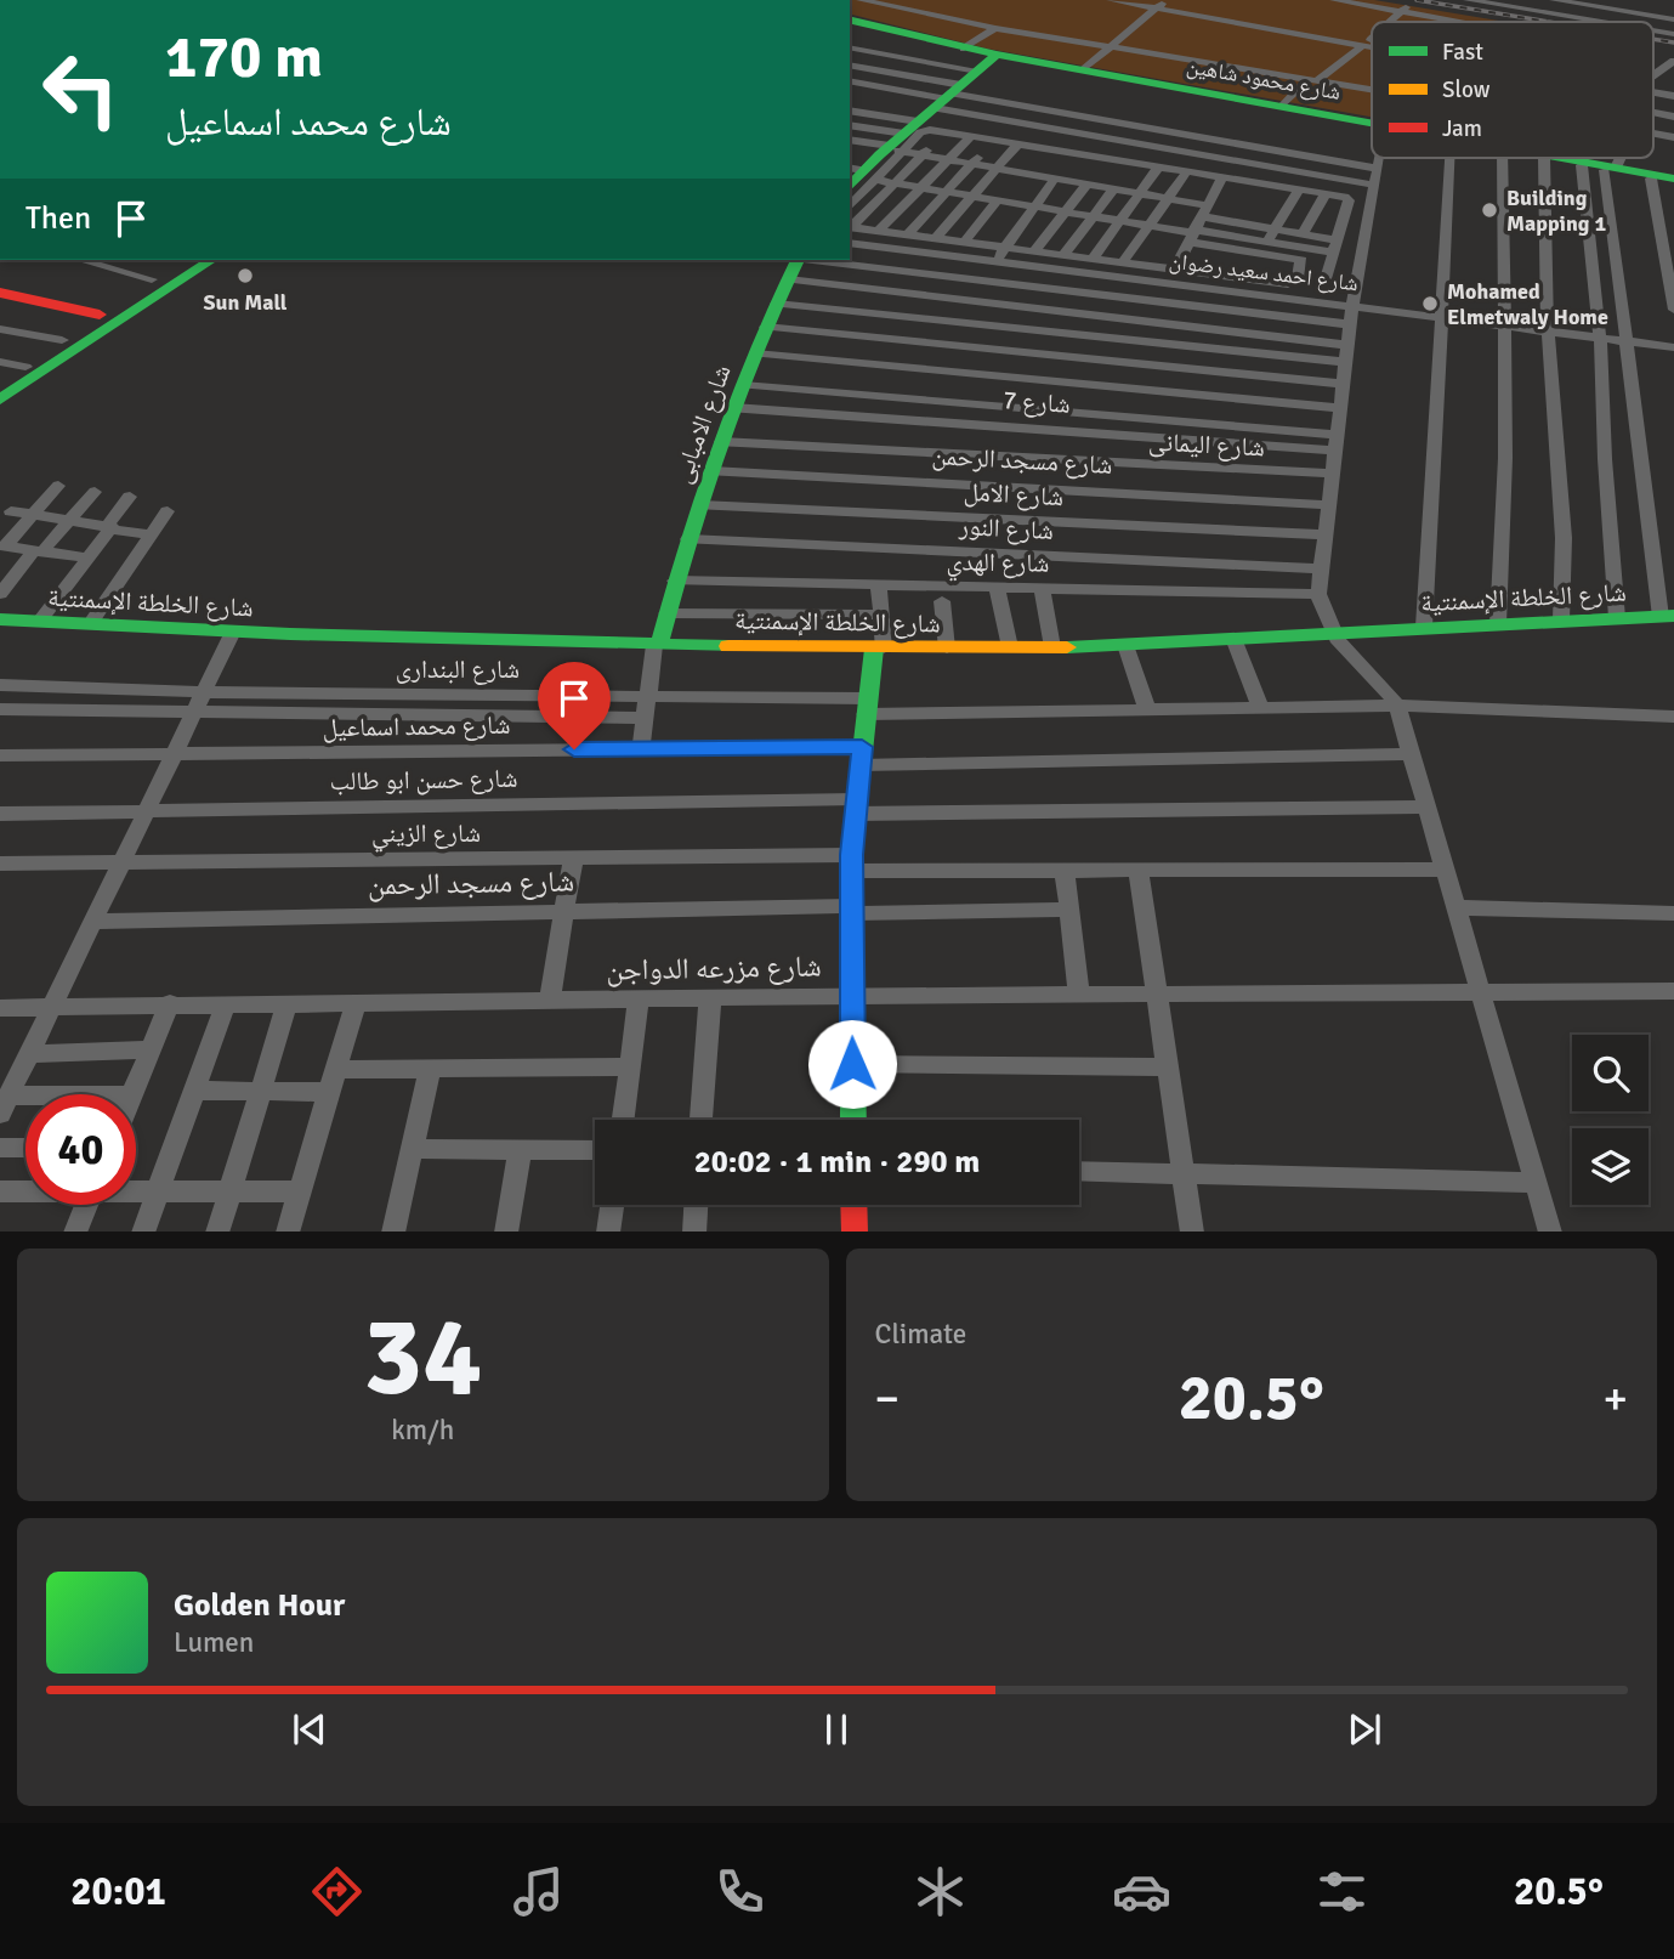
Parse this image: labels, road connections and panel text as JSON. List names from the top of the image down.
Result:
{
  "streets": {
    "main road": ["شارع محمود شاهين", "شارع الامبابى", "شارع الخلطة الإسمنتية"],
    "street": [
      "شارع احمد سعيد رضوان",
      "شارع 7",
      "شارع اليمانى",
      "شارع مسجد الرحمن",
      "شارع الامل",
      "شارع النور",
      "شارع الهدي",
      "شارع البندارى",
      "شارع محمد اسماعيل",
      "شارع حسن ابو طالب",
      "شارع الزيني",
      "شارع مزرعه الدواجن"
    ]
  },
  "crossings": [
    ["شارع 7", "شارع الامبابى"],
    ["شارع الامبابى", "شارع اليمانى"],
    ["شارع الامبابى", "شارع مسجد الرحمن"],
    ["شارع الامبابى", "شارع الامل"],
    ["شارع الامبابى", "شارع النور"],
    ["شارع الامبابى", "شارع الهدي"],
    ["شارع الامبابى", "شارع الخلطة الإسمنتية"]
  ],
  "places": ["Building Mapping 1", "Sun Mall", "Mohamed Elmetwaly Home"],
  "legend": ["Fast", "Slow", "Jam"],
  "page": {
    "turn": ["170 m", "شارع محمد اسماعيل"],
    "then": "Then",
    "limit": "40",
    "trip": "20:02 · 1 min · 290 m",
    "tile": [
      ["34", "km/h"],
      "Climate"
    ],
    "heat": ["−", "20.5°", "+"],
    "song": ["Golden Hour", "Lumen"],
    "tabs": ["20:01", "20.5°"]
  }
}
